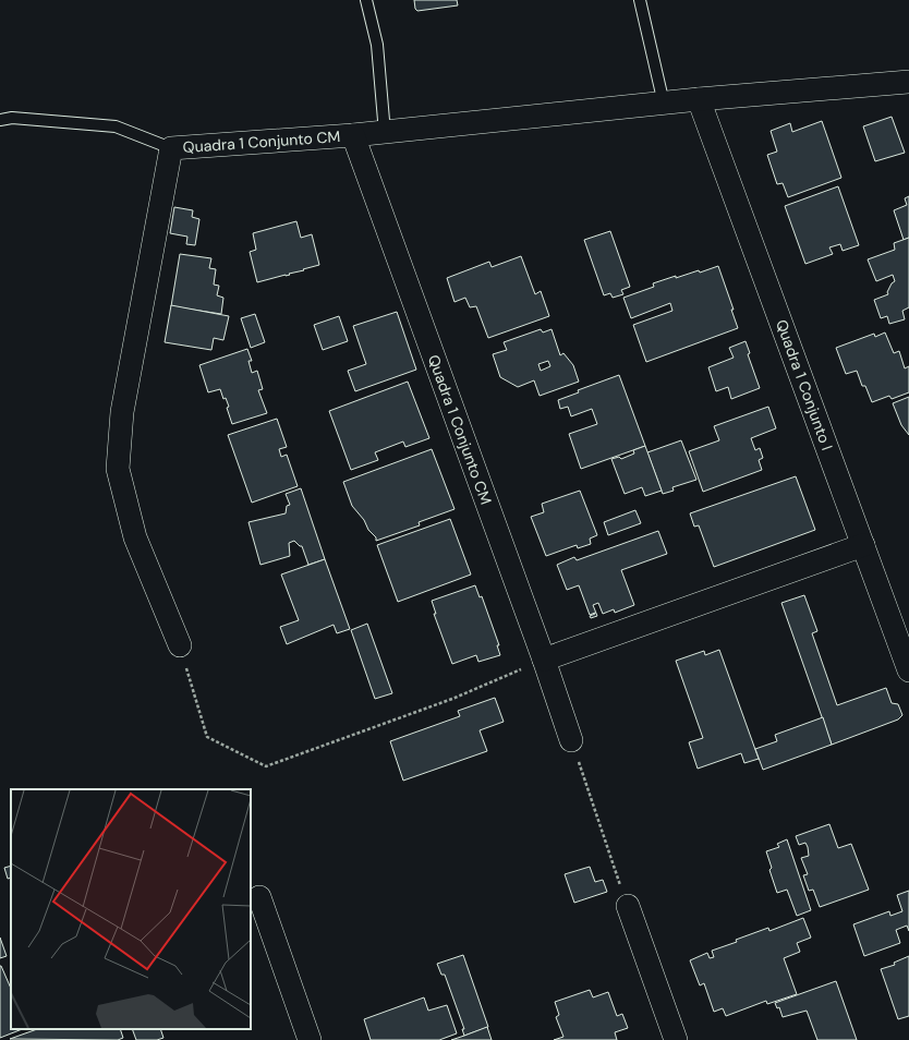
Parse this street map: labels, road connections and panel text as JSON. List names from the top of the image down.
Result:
{
  "streets": {
    "street": ["Quadra 1 Conjunto CM", "Quadra 1 Conjunto I"]
  }
}
